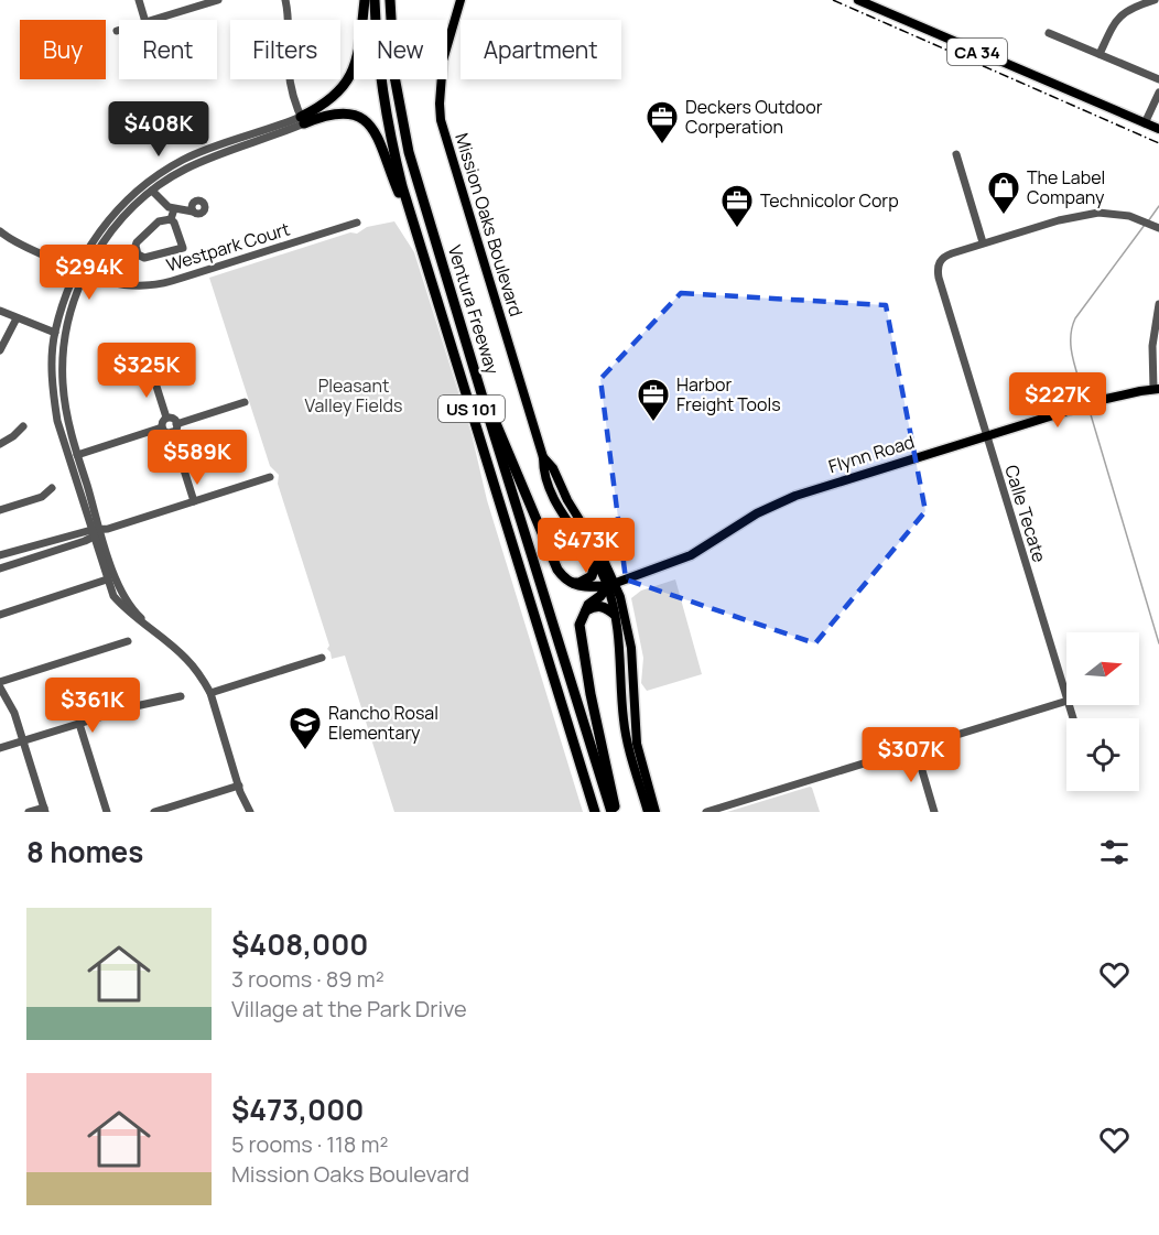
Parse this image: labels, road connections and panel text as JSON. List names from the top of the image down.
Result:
{
  "streets": {
    "highway": ["Ventura Freeway", "US 101"],
    "main road": ["CA 34", "Mission Oaks Boulevard", "Flynn Road"],
    "street": ["Westpark Court", "Calle Tecate"]
  },
  "crossings": [
    ["Mission Oaks Boulevard", "Flynn Road"],
    ["Flynn Road", "Calle Tecate"]
  ],
  "parks": ["Pleasant Valley Fields"],
  "places": {
    "office": ["Deckers Outdoor Corperation", "Technicolor Corp", "Harbor Freight Tools"],
    "shop": ["The Label Company"],
    "school or university": ["Rancho Rosal Elementary"]
  },
  "north": "right",
  "page": {
    "chip": [
      "Buy",
      "Rent",
      "Filters",
      "New",
      "Apartment"
    ],
    "price": [
      "$408K",
      "$294K",
      "$325K",
      "$227K",
      "$589K",
      "$473K",
      "$361K",
      "$307K"
    ],
    "heading": "8 homes",
    "list": [
      {
        "name": "$408,000",
        "note": "3 rooms · 89 m² · Village at the Park Drive"
      },
      {
        "name": "$473,000",
        "note": "5 rooms · 118 m² · Mission Oaks Boulevard"
      }
    ]
  }
}
